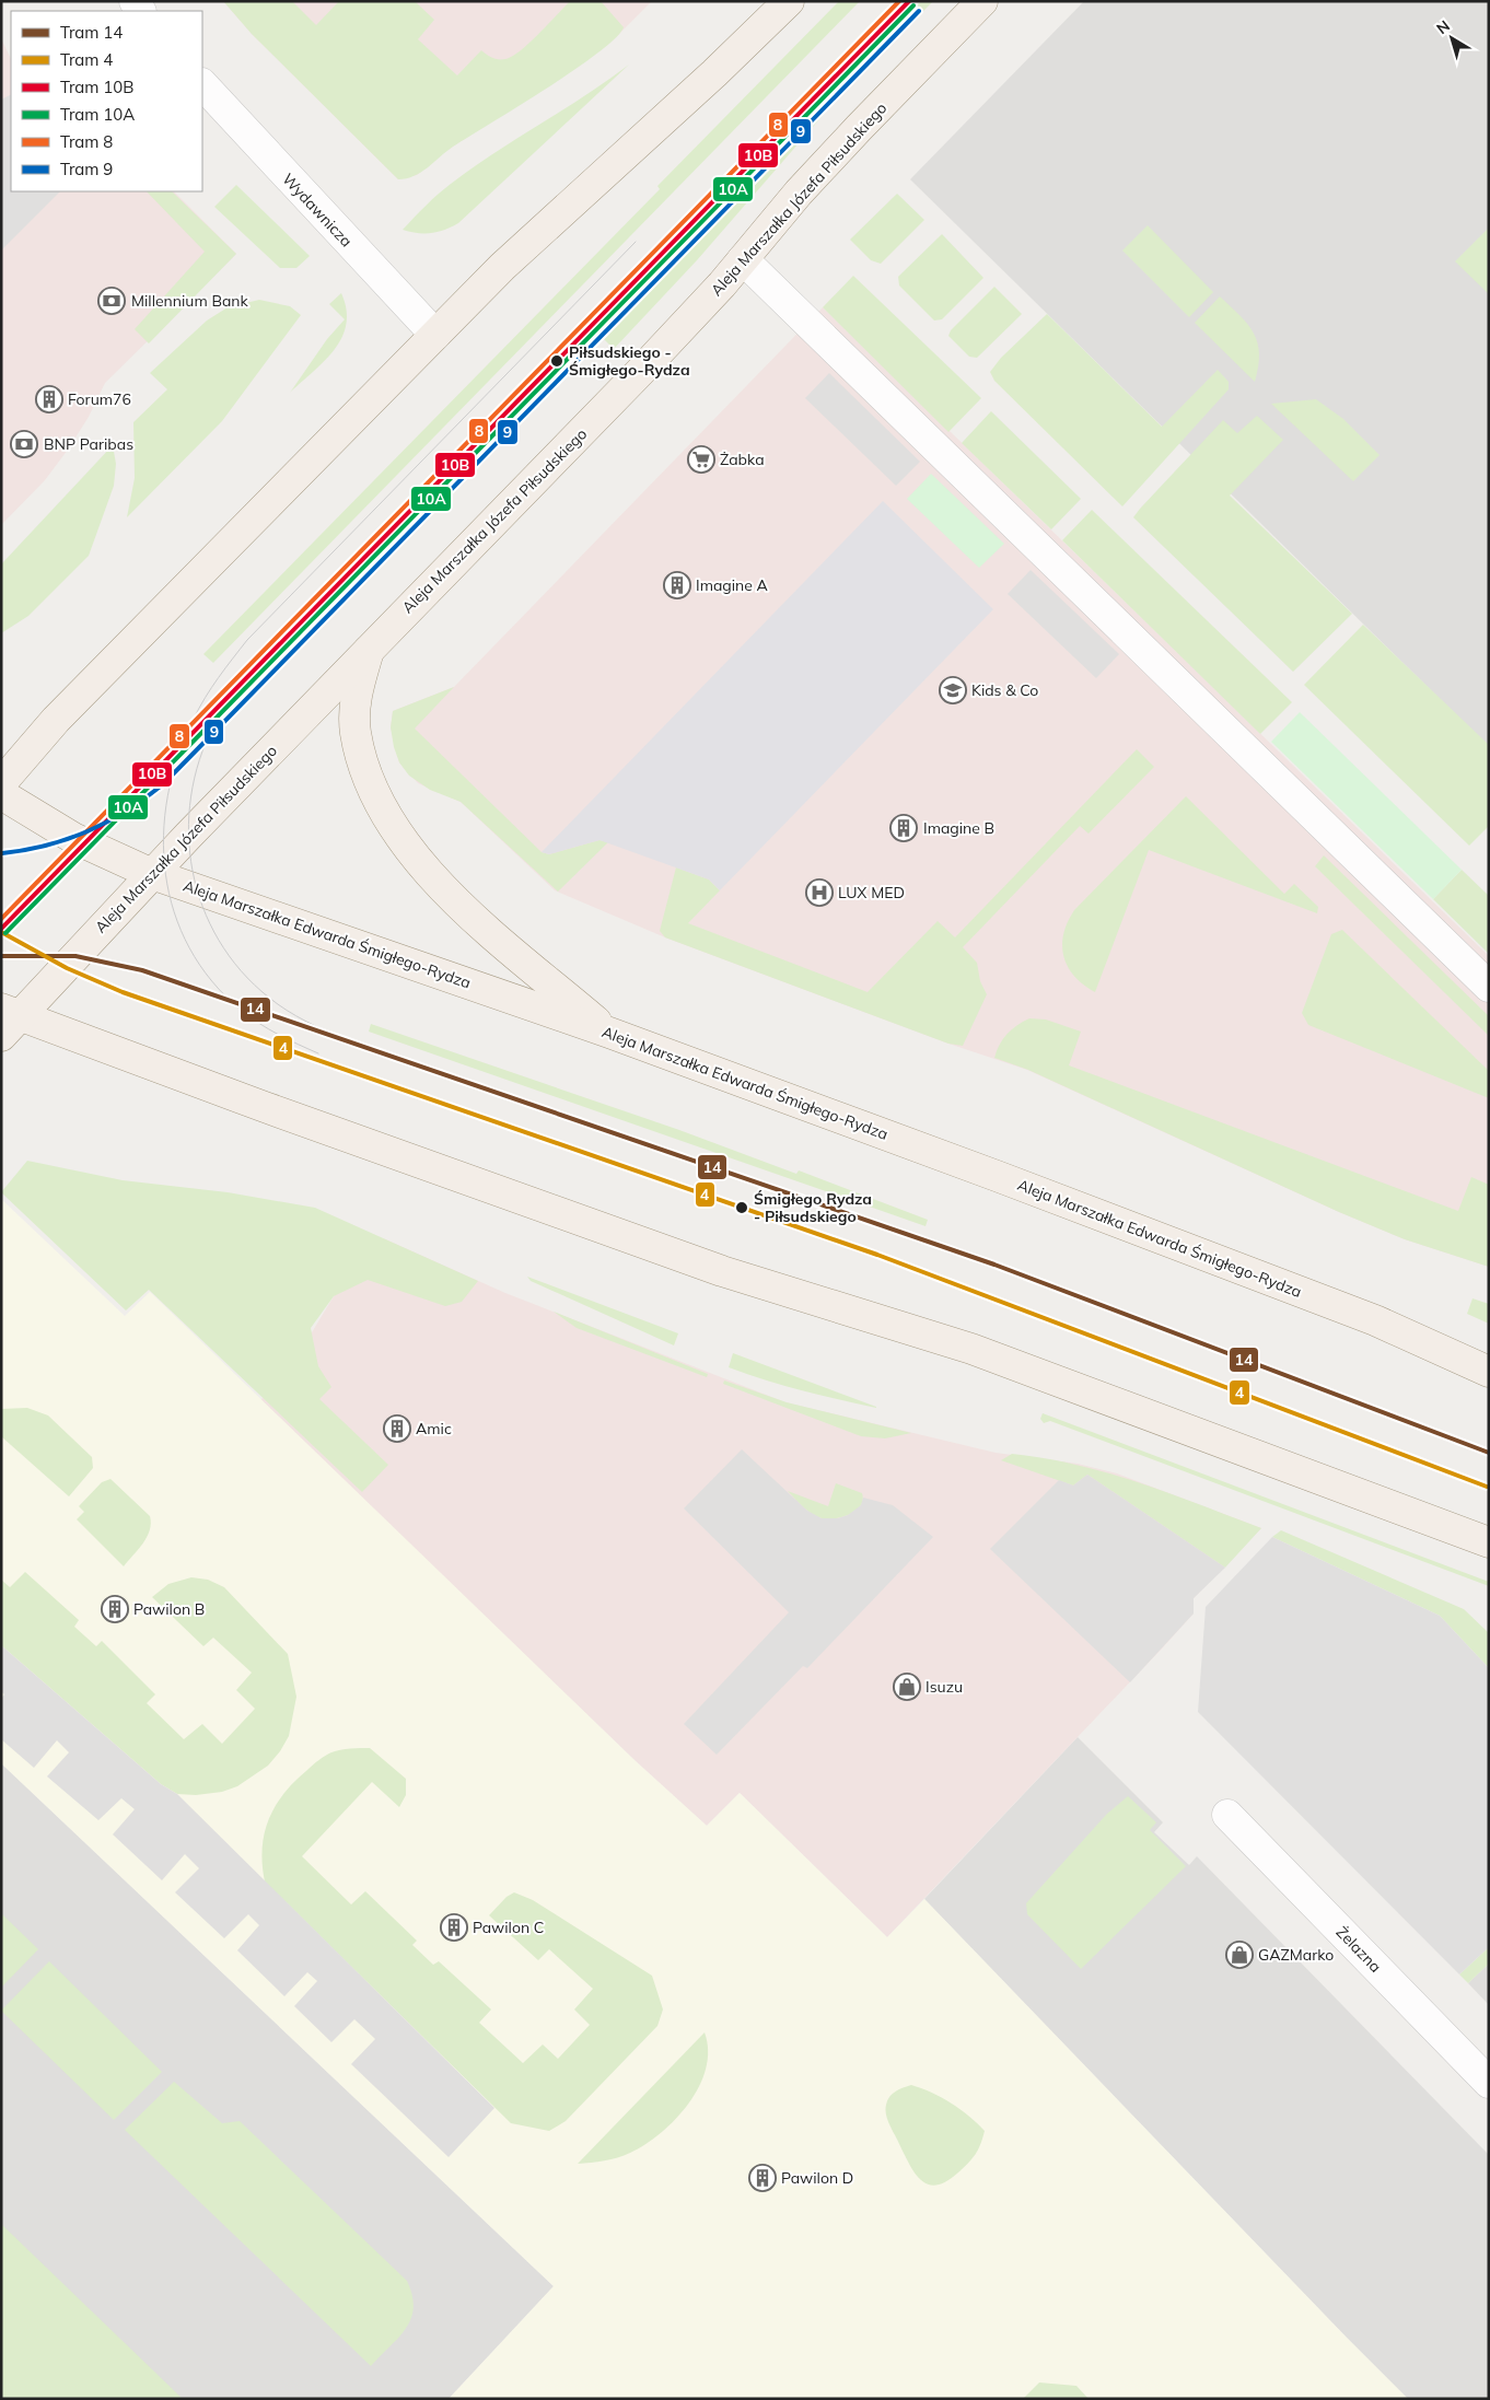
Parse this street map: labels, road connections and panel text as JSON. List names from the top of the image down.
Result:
{
  "streets": {
    "main road": ["Aleja Marszałka Józefa Piłsudskiego", "Aleja Marszałka Edwarda Śmigłego-Rydza"],
    "street": ["Wydawnicza", "Żelazna"]
  },
  "crossings": [
    ["Aleja Marszałka Józefa Piłsudskiego", "Aleja Marszałka Edwarda Śmigłego-Rydza"]
  ],
  "places": {
    "bank": ["Millennium Bank", "BNP Paribas"],
    "other": ["Piłsudskiego - Śmigłego-Rydza", "Śmigłego Rydza - Piłsudskiego"],
    "building": [
      "Forum76",
      "Imagine A",
      "Imagine B",
      "Amic",
      "Pawilon B",
      "Pawilon C",
      "Pawilon D"
    ],
    "supermarket": ["Żabka"],
    "school or university": ["Kids & Co"],
    "hospital": ["LUX MED"],
    "shop": ["Isuzu", "GAZMarko"]
  },
  "lines": [
    "tram line 10B",
    "tram line 8",
    "tram line 10A",
    "tram line 9",
    "tram line 4",
    "tram line 14"
  ],
  "legend": [
    "Tram 14",
    "Tram 4",
    "Tram 10B",
    "Tram 10A",
    "Tram 8",
    "Tram 9"
  ],
  "north": "top left"
}
